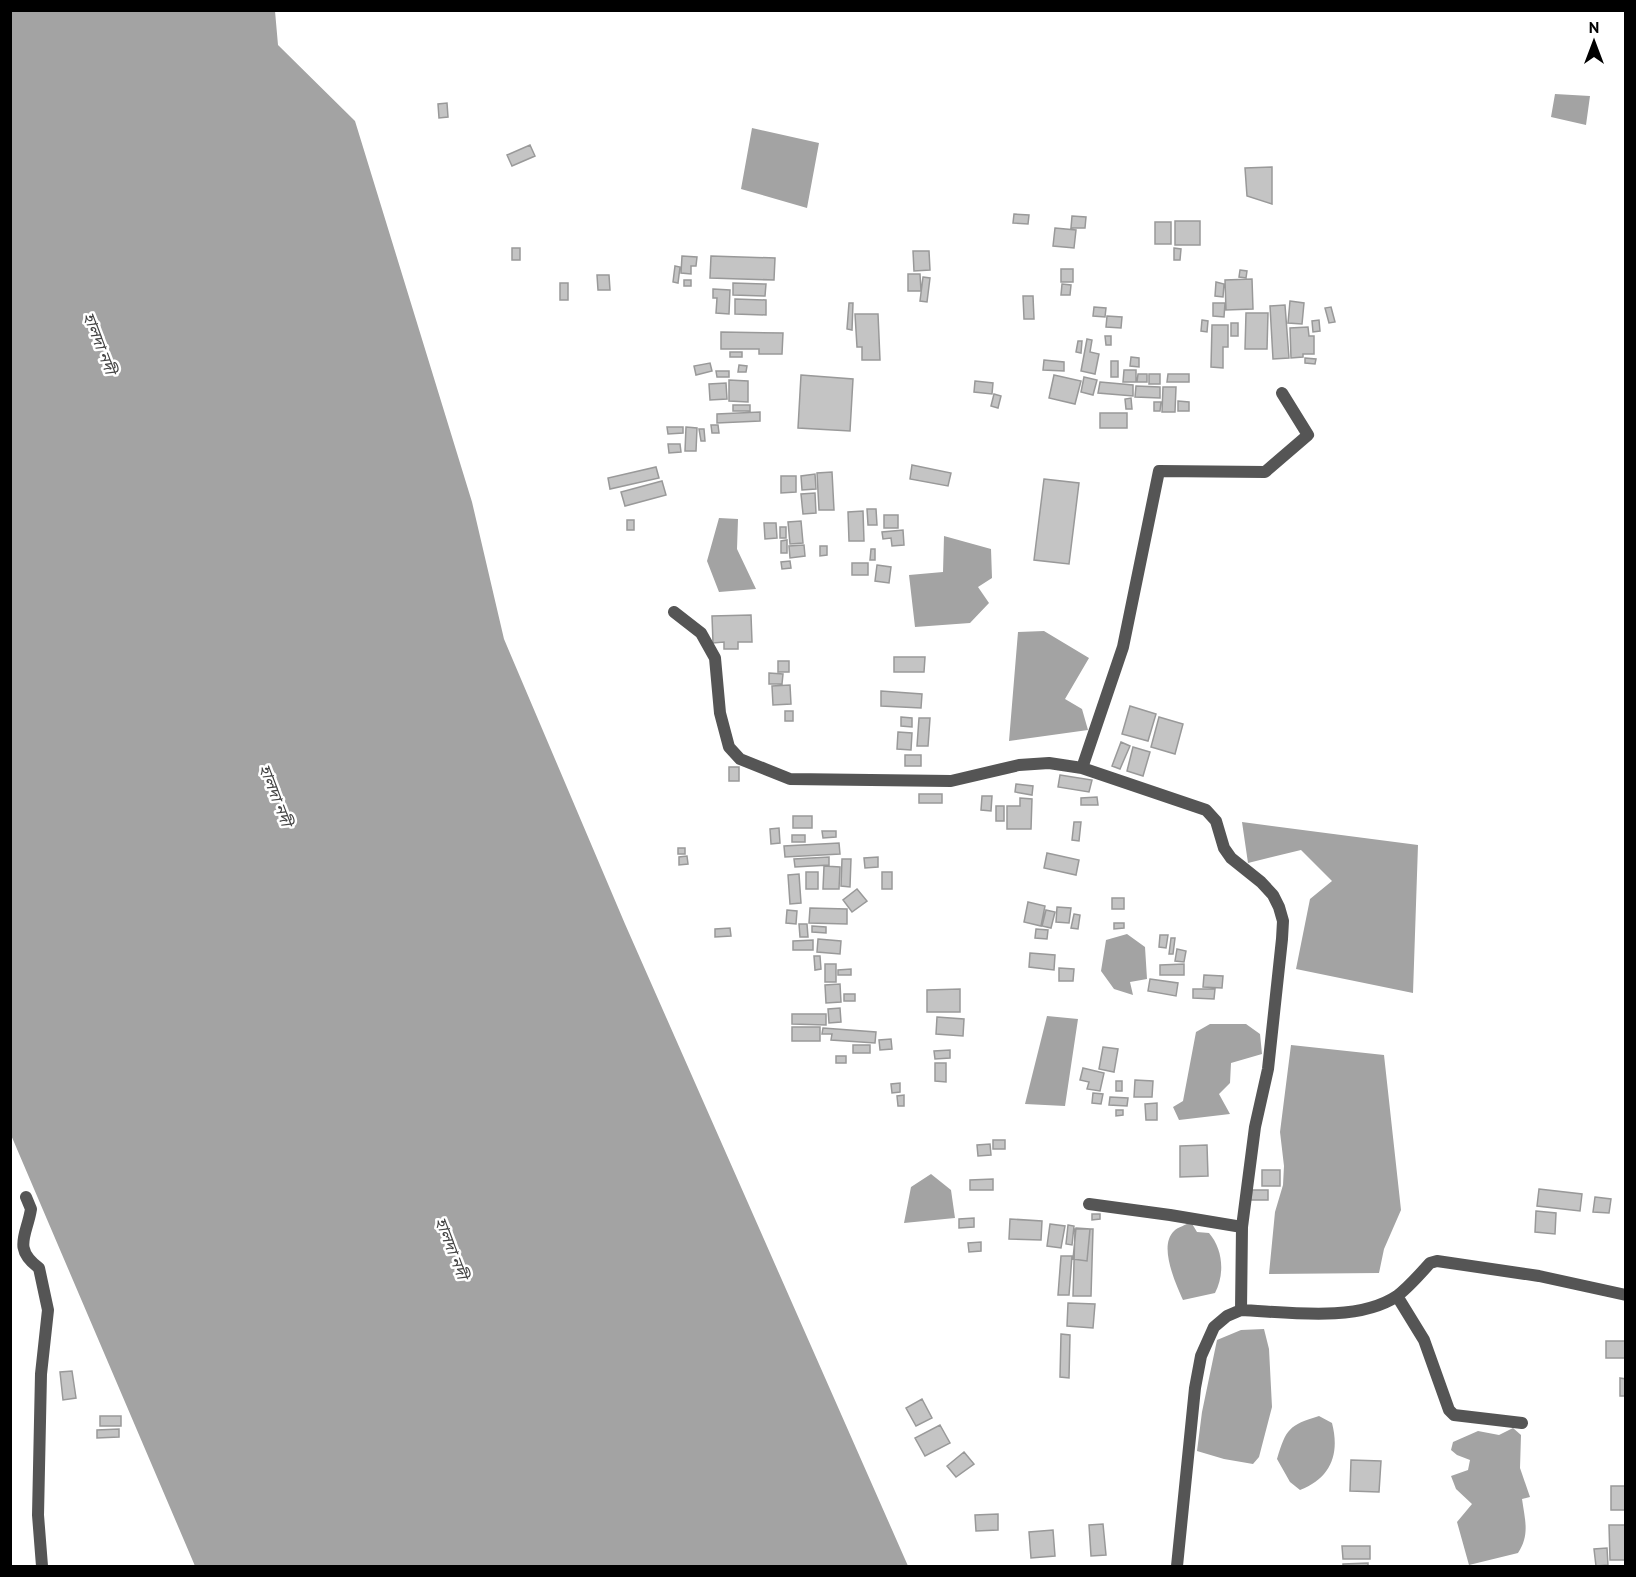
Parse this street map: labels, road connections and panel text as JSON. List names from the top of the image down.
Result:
{
  "water": ["হালদা নদী"],
  "north": "top"
}
